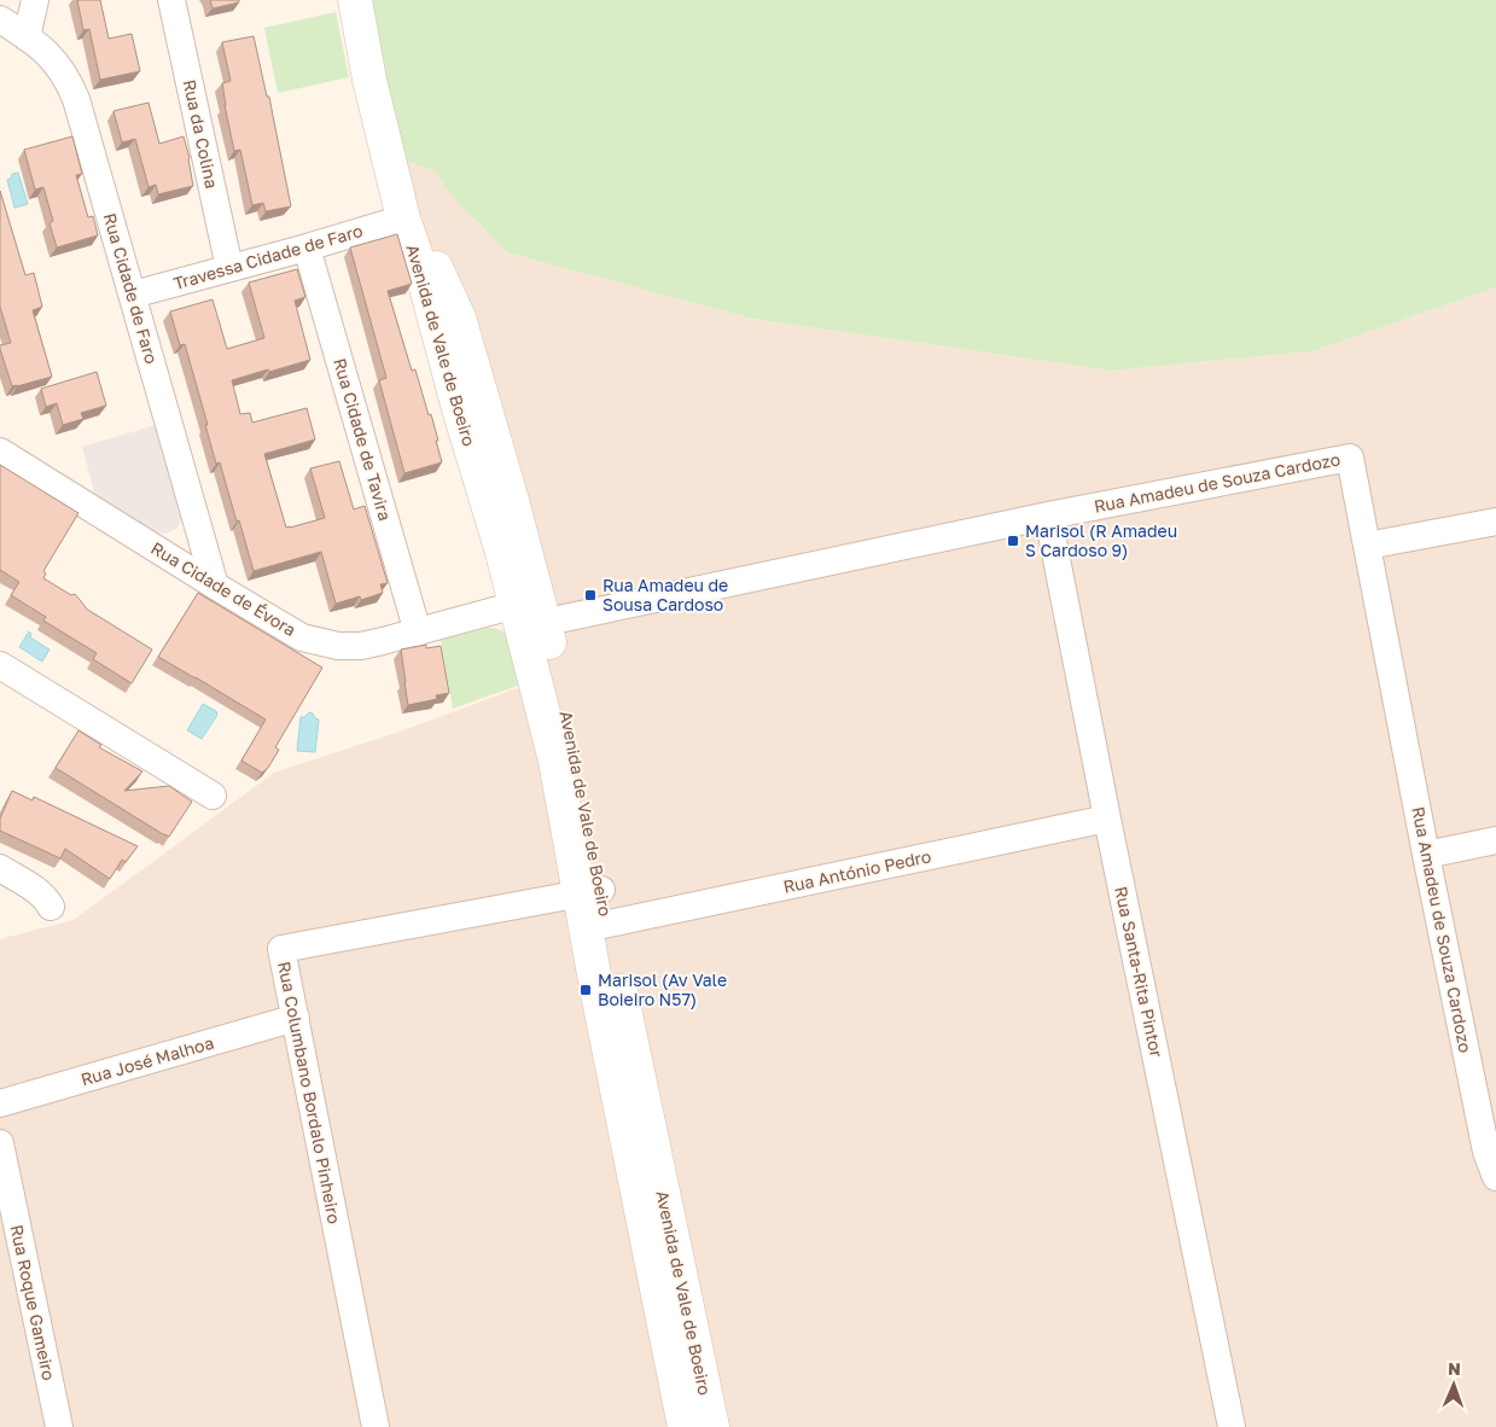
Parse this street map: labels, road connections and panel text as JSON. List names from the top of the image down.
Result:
{
  "streets": {
    "street": [
      "Rua da Colina",
      "Travessa Cidade de Faro",
      "Rua Cidade de Faro",
      "Avenida de Vale de Boeiro",
      "Rua Cidade de Tavira",
      "Rua Amadeu de Souza Cardozo",
      "Rua Cidade de Évora",
      "Rua António Pedro",
      "Rua Santa-Rita Pintor",
      "Rua José Malhoa",
      "Rua Columbano Bordalo Pinheiro",
      "Rua Roque Gameiro"
    ]
  },
  "crossings": [
    ["Rua da Colina", "Travessa Cidade de Faro"],
    ["Travessa Cidade de Faro", "Rua Cidade de Faro"],
    ["Travessa Cidade de Faro", "Avenida de Vale de Boeiro"],
    ["Travessa Cidade de Faro", "Rua Cidade de Tavira"],
    ["Rua Cidade de Faro", "Rua Cidade de Évora"],
    ["Avenida de Vale de Boeiro", "Rua Amadeu de Souza Cardozo"],
    ["Avenida de Vale de Boeiro", "Rua Cidade de Évora"],
    ["Avenida de Vale de Boeiro", "Rua António Pedro"],
    ["Avenida de Vale de Boeiro", "Rua Columbano Bordalo Pinheiro"],
    ["Rua Cidade de Tavira", "Rua Cidade de Évora"],
    ["Rua Amadeu de Souza Cardozo", "Rua Cidade de Évora"],
    ["Rua Amadeu de Souza Cardozo", "Rua Santa-Rita Pintor"],
    ["Rua António Pedro", "Rua Santa-Rita Pintor"],
    ["Rua José Malhoa", "Rua Columbano Bordalo Pinheiro"]
  ],
  "places": {
    "transit": ["Marisol (R Amadeu S Cardoso 9)", "Rua Amadeu de Sousa Cardoso", "Marisol (Av Vale Boieiro N57)"]
  },
  "north": "top"
}
